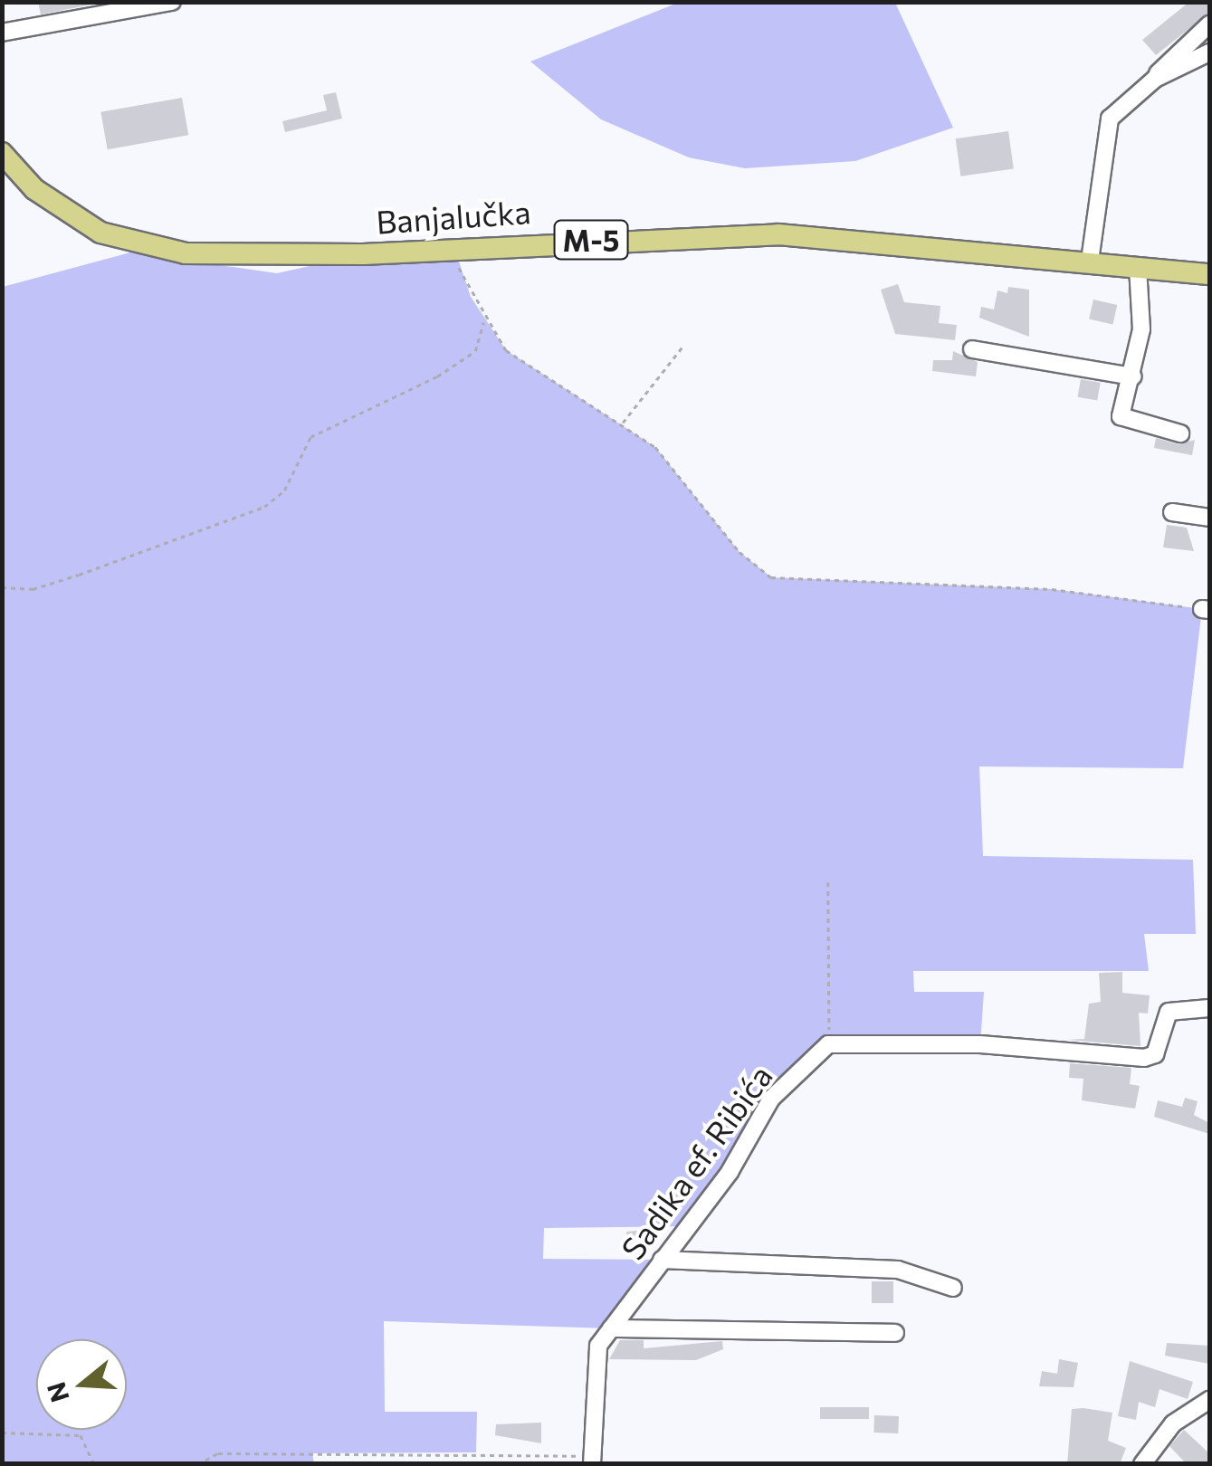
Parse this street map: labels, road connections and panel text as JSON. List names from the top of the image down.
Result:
{
  "streets": {
    "main road": ["Banjalučka", "M-5"],
    "street": ["Sadika ef. Ribića"]
  },
  "north": "left"
}
